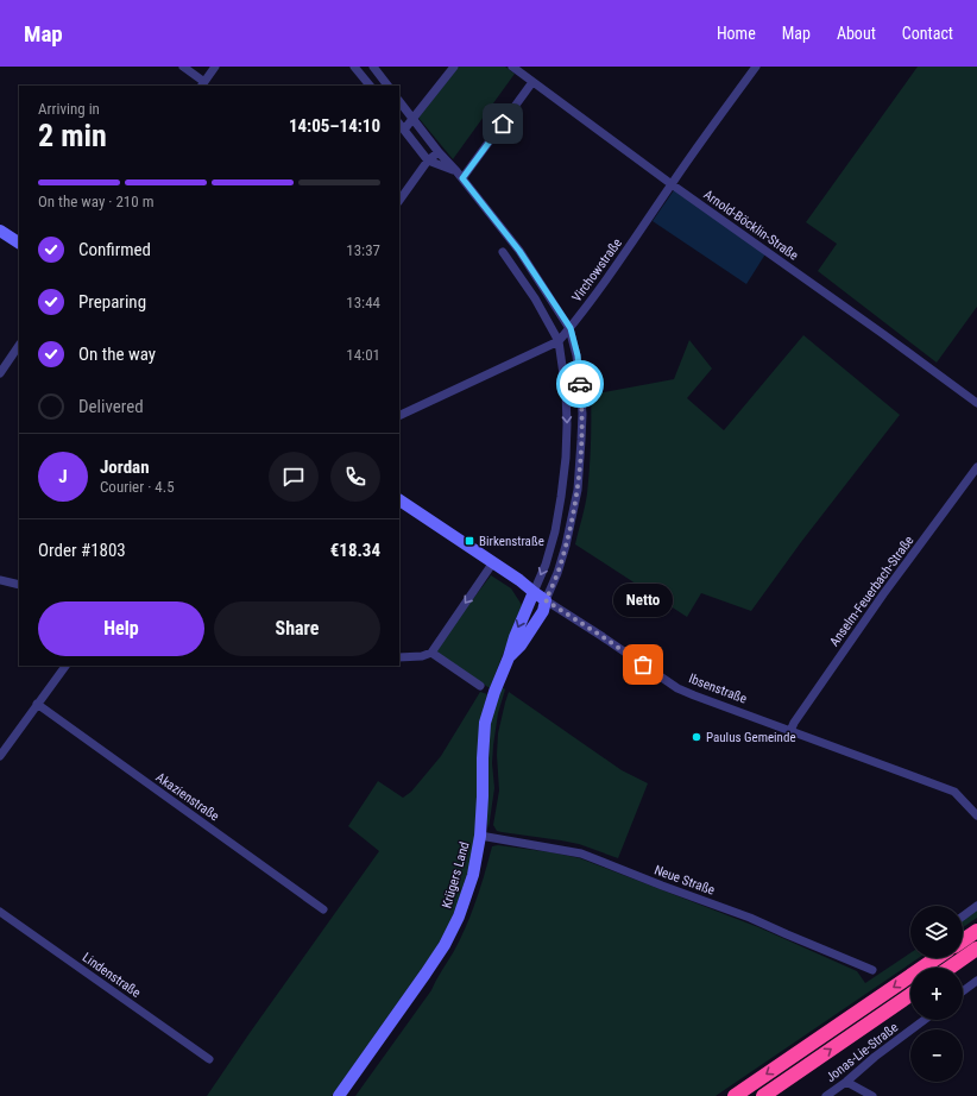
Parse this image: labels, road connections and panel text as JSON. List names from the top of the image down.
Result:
{
  "streets": {
    "street": [
      "Arnold-Böcklin-Straße",
      "Virchowstraße",
      "Anselm-Feuerbach-Straße",
      "Ibsenstraße",
      "Akazienstraße",
      "Krügers Land",
      "Neue Straße",
      "Lindenstraße",
      "Jonas-Lie-Straße"
    ]
  },
  "crossings": [
    ["Arnold-Böcklin-Straße", "Virchowstraße"],
    ["Anselm-Feuerbach-Straße", "Ibsenstraße"],
    ["Ibsenstraße", "Krügers Land"],
    ["Krügers Land", "Neue Straße"]
  ],
  "places": {
    "transit": ["Birkenstraße"],
    "other": ["Netto", "Paulus Gemeinde"]
  },
  "page": {
    "header": "Map",
    "nav": [
      "Home",
      "Map",
      "About",
      "Contact"
    ],
    "heading": ["2 min", "Arriving in", "14:05–14:10"],
    "panel": [
      "Jordan",
      "Courier · 4.5",
      "Order #1803",
      "€18.34"
    ],
    "bar": "On the way · 210 m",
    "list": [
      ["Confirmed", "13:37"],
      ["Preparing", "13:44"],
      ["On the way", "14:01"],
      "Delivered"
    ],
    "round": "J",
    "bubble": "Netto",
    "buttons": ["Help", "Share"],
    "map_buttons": ["+", "−"]
  }
}
